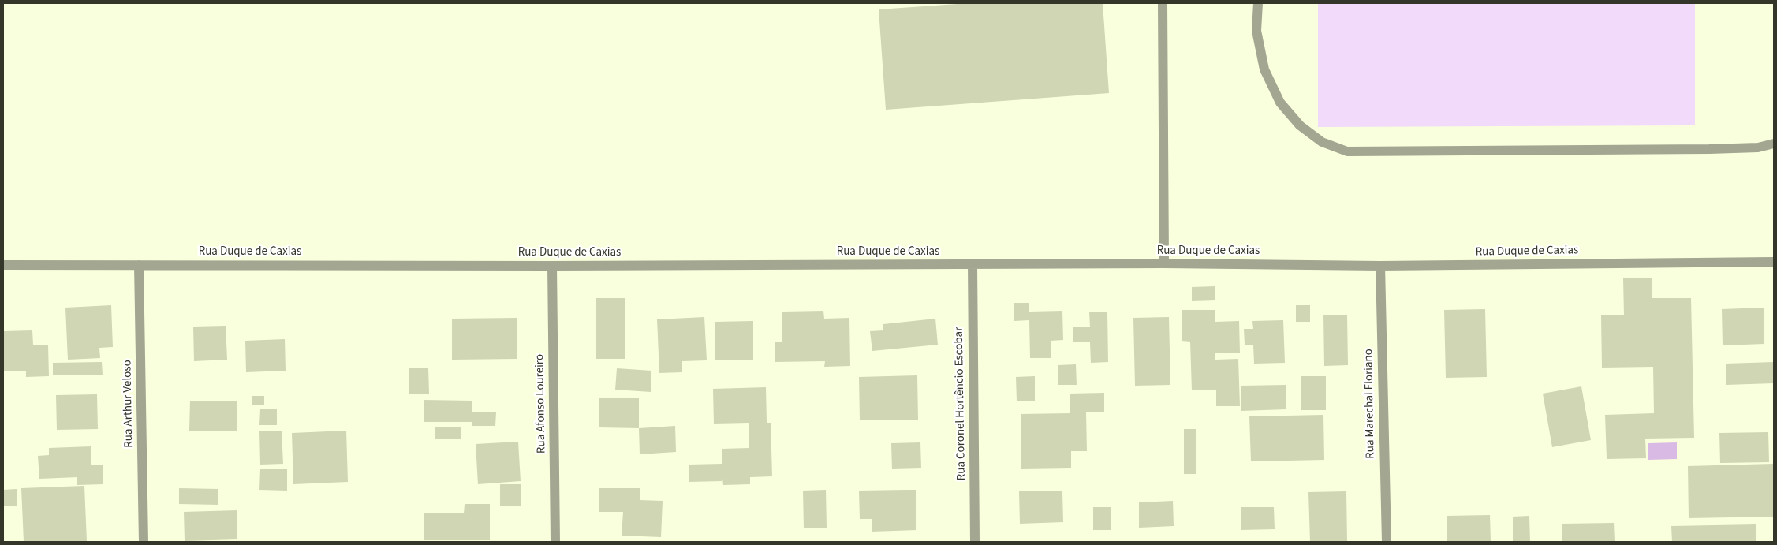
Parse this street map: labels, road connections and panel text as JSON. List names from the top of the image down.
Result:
{
  "streets": {
    "street": [
      "Rua Duque de Caxias",
      "Rua Arthur Veloso",
      "Rua Afonso Loureiro",
      "Rua Coronel Hortêncio Escobar",
      "Rua Marechal Floriano"
    ]
  },
  "crossings": [
    ["Rua Duque de Caxias", "Rua Arthur Veloso"],
    ["Rua Duque de Caxias", "Rua Afonso Loureiro"],
    ["Rua Duque de Caxias", "Rua Coronel Hortêncio Escobar"],
    ["Rua Duque de Caxias", "Rua Marechal Floriano"]
  ]
}
